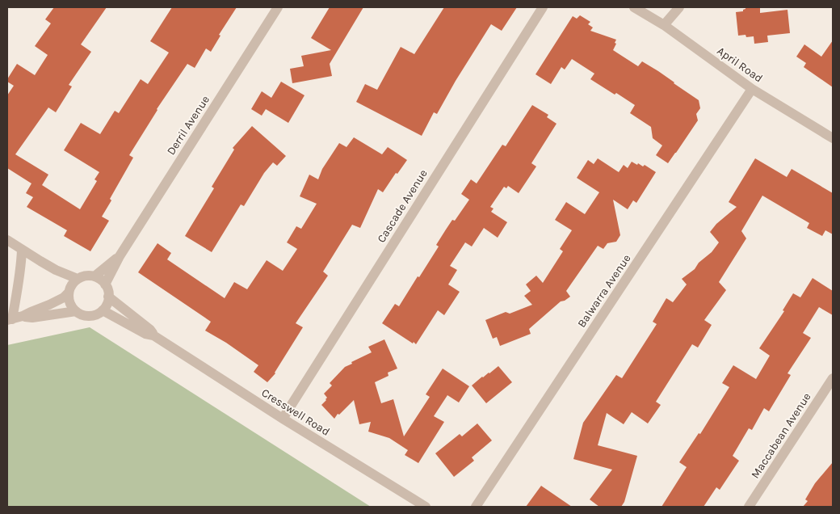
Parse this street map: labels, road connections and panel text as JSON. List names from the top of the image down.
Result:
{
  "streets": {
    "street": [
      "April Road",
      "Derril Avenue",
      "Cascade Avenue",
      "Balwarra Avenue",
      "Cresswell Road",
      "Maccabean Avenue"
    ]
  },
  "crossings": [
    ["April Road", "Balwarra Avenue"],
    ["Derril Avenue", "Cresswell Road"],
    ["Cascade Avenue", "Cresswell Road"]
  ]
}
